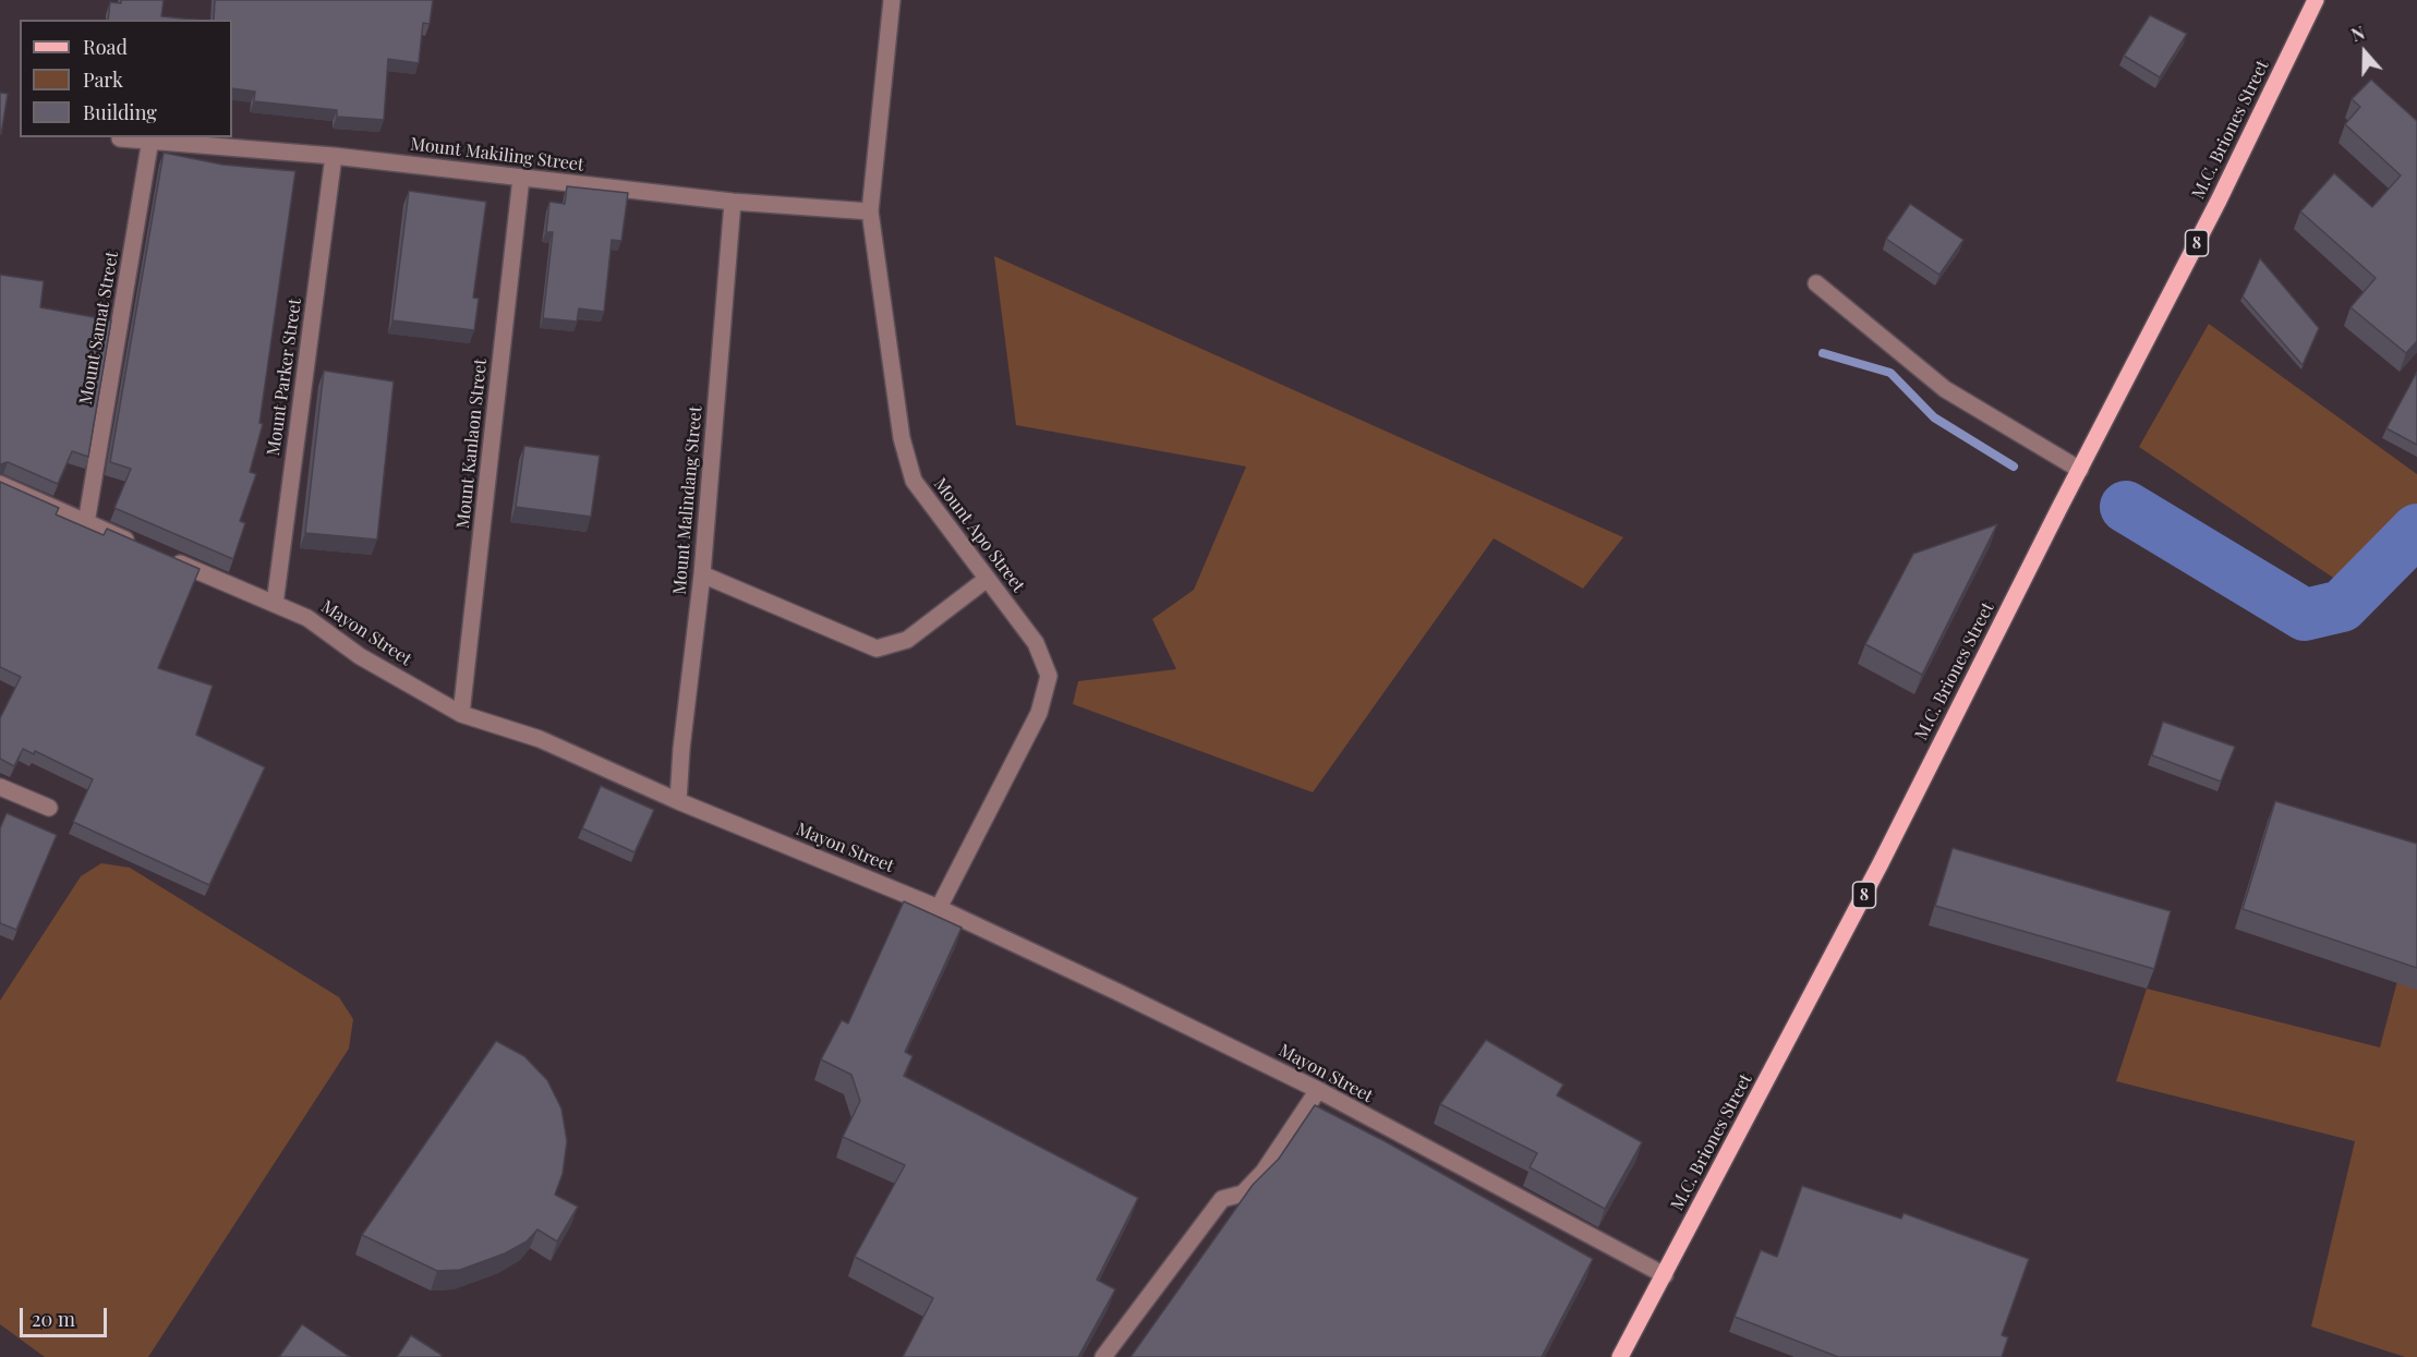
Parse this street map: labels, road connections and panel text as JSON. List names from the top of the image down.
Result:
{
  "streets": {
    "main road": ["M.C. Briones Street", "8"],
    "street": [
      "Mount Makiling Street",
      "Mount Samat Street",
      "Mount Parker Street",
      "Mount Kanlaon Street",
      "Mount Malindang Street",
      "Mount Apo Street",
      "Mayon Street"
    ]
  },
  "crossings": [
    ["M.C. Briones Street", "Mayon Street"],
    ["Mount Makiling Street", "Mount Samat Street"],
    ["Mount Makiling Street", "Mount Parker Street"],
    ["Mount Makiling Street", "Mount Kanlaon Street"],
    ["Mount Makiling Street", "Mount Malindang Street"],
    ["Mount Makiling Street", "Mount Apo Street"],
    ["Mount Parker Street", "Mayon Street"],
    ["Mount Kanlaon Street", "Mayon Street"],
    ["Mount Malindang Street", "Mayon Street"],
    ["Mount Apo Street", "Mayon Street"]
  ],
  "legend": ["Road", "Park", "Building"],
  "scale_bar": "20 m",
  "north": "top"
}
